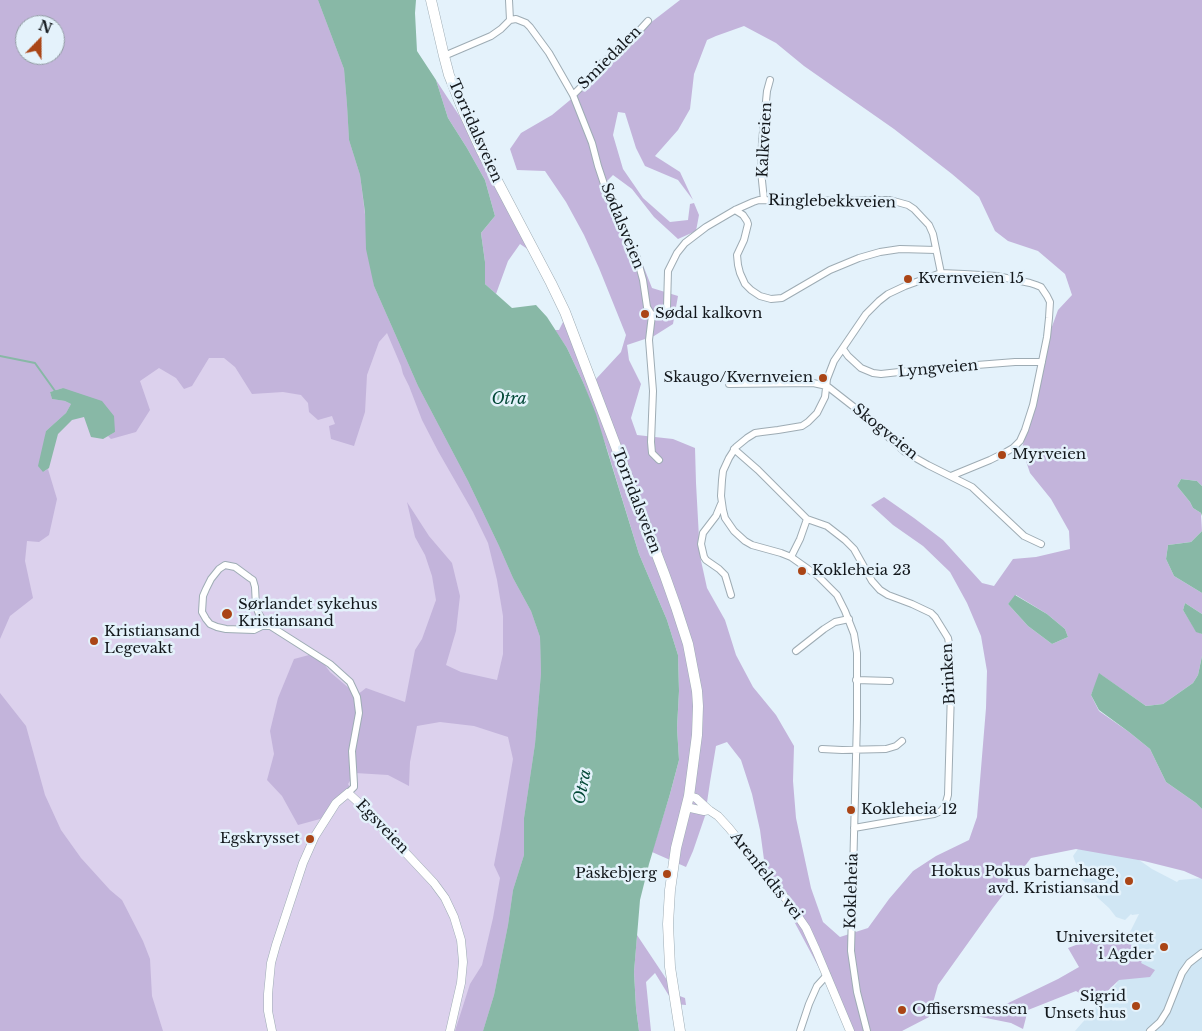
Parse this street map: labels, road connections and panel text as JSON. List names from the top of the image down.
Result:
{
  "streets": {
    "main road": ["Torridalsveien"],
    "street": [
      "Smiedalen",
      "Kalkveien",
      "Ringlebekkveien",
      "Sødalsveien",
      "Lyngveien",
      "Skogveien",
      "Brinken",
      "Egsveien",
      "Arenfeldts vei",
      "Kokleheia"
    ]
  },
  "crossings": [
    ["Smiedalen", "Sødalsveien"],
    ["Torridalsveien", "Arenfeldts vei"],
    ["Kalkveien", "Ringlebekkveien"],
    ["Ringlebekkveien", "Sødalsveien"],
    ["Ringlebekkveien", "Kokleheia"],
    ["Lyngveien", "Kokleheia"],
    ["Skogveien", "Kokleheia"],
    ["Brinken", "Kokleheia"]
  ],
  "water": ["Otra"],
  "places": [
    "Kvernveien 15",
    "Sødal kalkovn",
    "Skaugo/Kvernveien",
    "Myrveien",
    "Kokleheia 23",
    "Sørlandet sykehus Kristiansand",
    "Kristiansand Legevakt",
    "Kokleheia 12",
    "Egskrysset",
    "Påskebjerg",
    "Hokus Pokus barnehage, avd. Kristiansand",
    "Universitetet i Agder",
    "Sigrid Unsets hus",
    "Offisersmessen"
  ],
  "north": "top"
}
